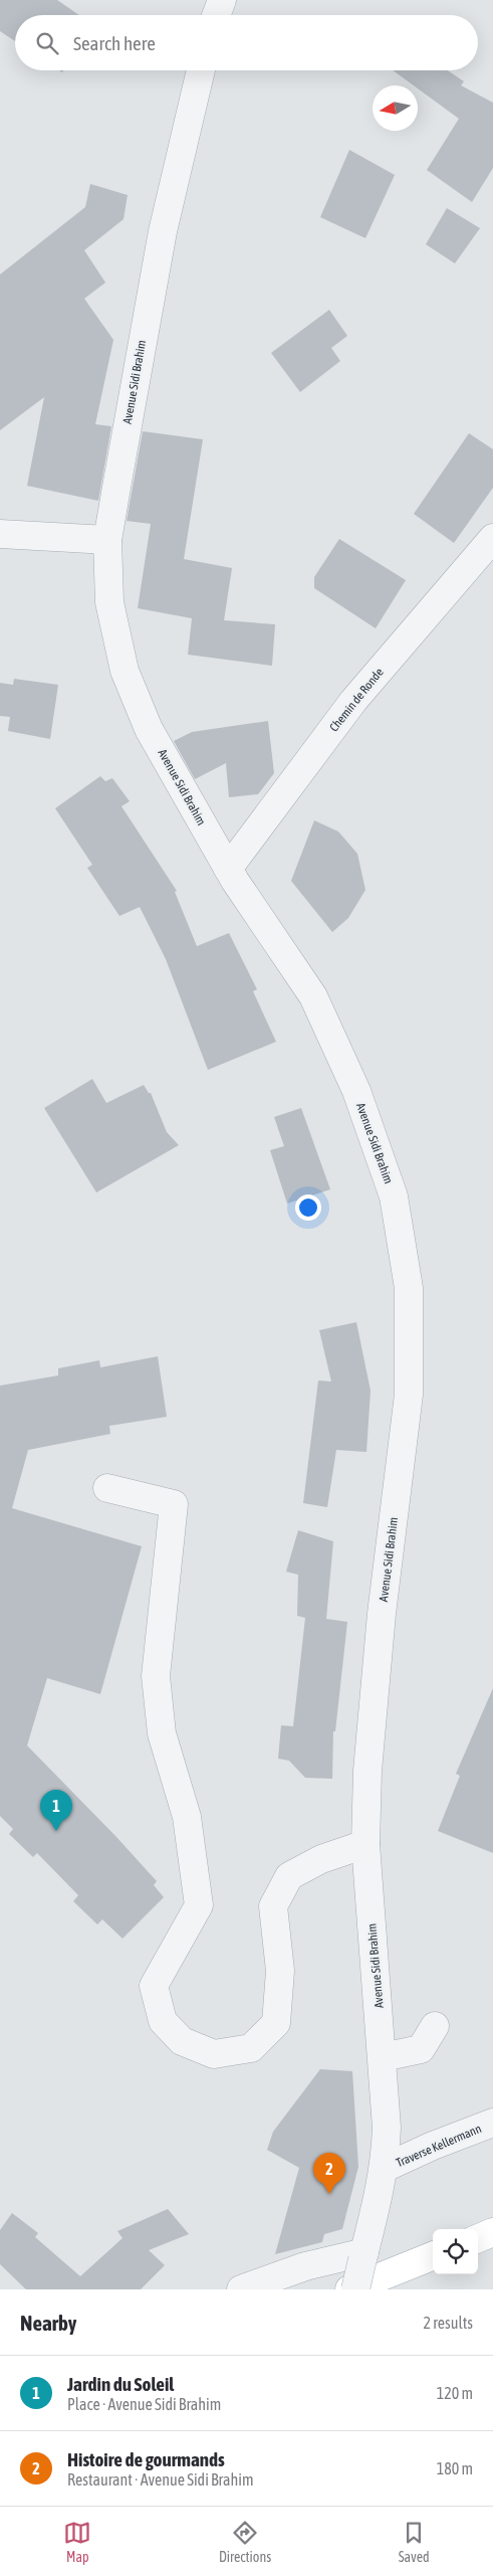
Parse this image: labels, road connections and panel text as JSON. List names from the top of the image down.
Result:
{
  "streets": {
    "street": ["Avenue Sidi Brahim", "Chemin de Ronde", "Traverse Kellermann"]
  },
  "crossings": [
    ["Avenue Sidi Brahim", "Chemin de Ronde"],
    ["Avenue Sidi Brahim", "Traverse Kellermann"]
  ],
  "north": "left",
  "page": {
    "search": "Search here",
    "pins": ["1", "2"],
    "heading": ["Nearby", "2 results"],
    "list": [
      {
        "mark": "1",
        "name": "Jardin du Soleil",
        "note": "Place · Avenue Sidi Brahim",
        "value": "120 m"
      },
      {
        "mark": "2",
        "name": "Histoire de gourmands",
        "note": "Restaurant · Avenue Sidi Brahim",
        "value": "180 m"
      }
    ],
    "nav": ["Map", "Directions", "Saved"]
  }
}
